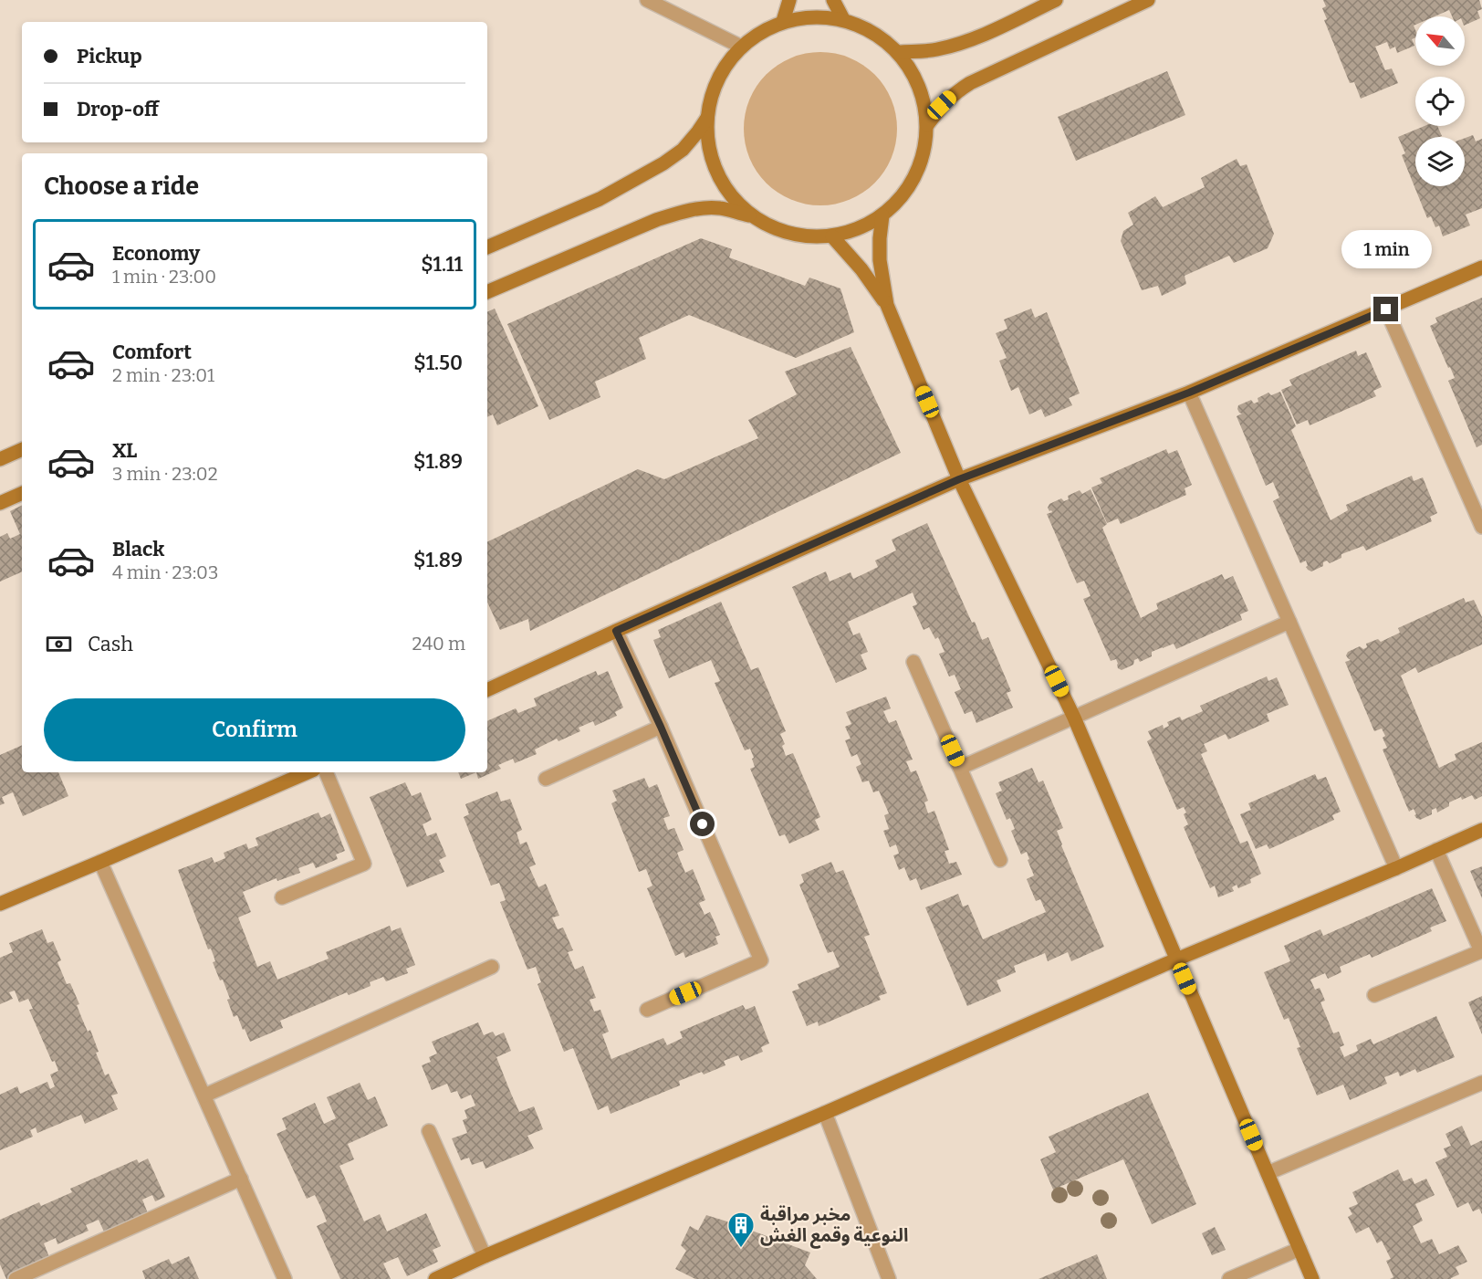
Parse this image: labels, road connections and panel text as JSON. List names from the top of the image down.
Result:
{
  "places": {
    "building": ["مخبر مراقبة النوعية وقمع الغش"]
  },
  "north": "top left",
  "page": {
    "banner": ["Pickup", "Drop-off"],
    "heading": "Choose a ride",
    "list": [
      {
        "name": "Economy",
        "note": "1 min · 23:00",
        "value": "$1.11"
      },
      {
        "name": "Comfort",
        "note": "2 min · 23:01",
        "value": "$1.50"
      },
      {
        "name": "XL",
        "note": "3 min · 23:02",
        "value": "$1.89"
      },
      {
        "name": "Black",
        "note": "4 min · 23:03",
        "value": "$1.89"
      }
    ],
    "bubble": "1 min",
    "pay": ["Cash", "240 m"],
    "buttons": "Confirm"
  }
}
